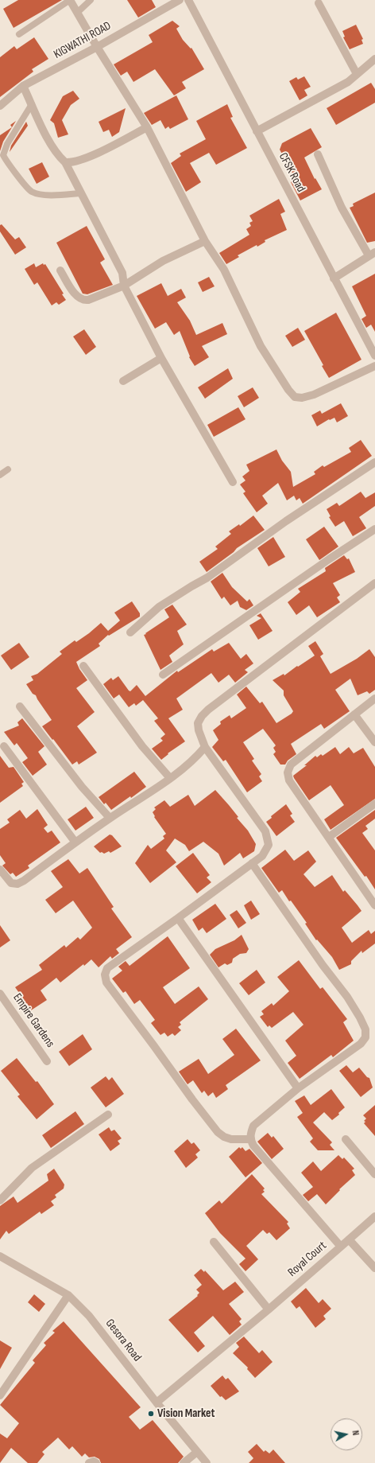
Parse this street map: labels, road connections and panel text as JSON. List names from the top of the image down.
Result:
{
  "streets": {
    "street": [
      "KIGWATHI ROAD",
      "CFSK Road",
      "Empire Gardens",
      "Royal Court",
      "Gesora Road"
    ]
  },
  "crossings": [
    ["Royal Court", "Gesora Road"]
  ],
  "places": ["Vision Market"],
  "north": "right"
}
